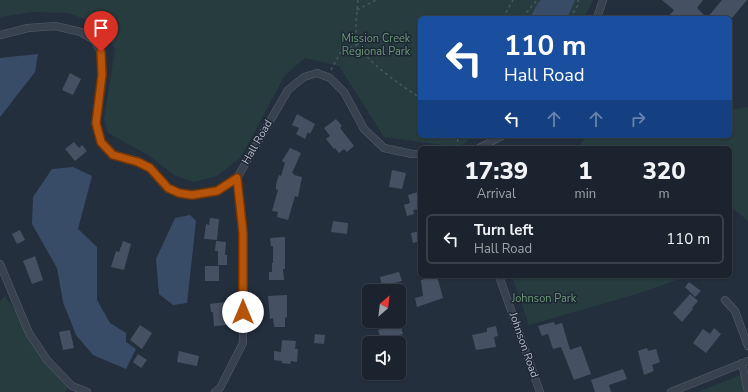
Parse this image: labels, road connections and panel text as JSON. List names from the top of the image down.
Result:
{
  "streets": {
    "street": ["Hall Road", "Johnson Road"]
  },
  "parks": ["Mission Creek Regional Park", "Johnson Park"],
  "north": "top right",
  "page": {
    "turn": ["110 m", "Hall Road"],
    "eta": [
      "17:39",
      "Arrival",
      "1",
      "min",
      "320",
      "m"
    ],
    "list": [
      {
        "name": "Turn left",
        "note": "Hall Road",
        "value": "110 m"
      }
    ]
  }
}
